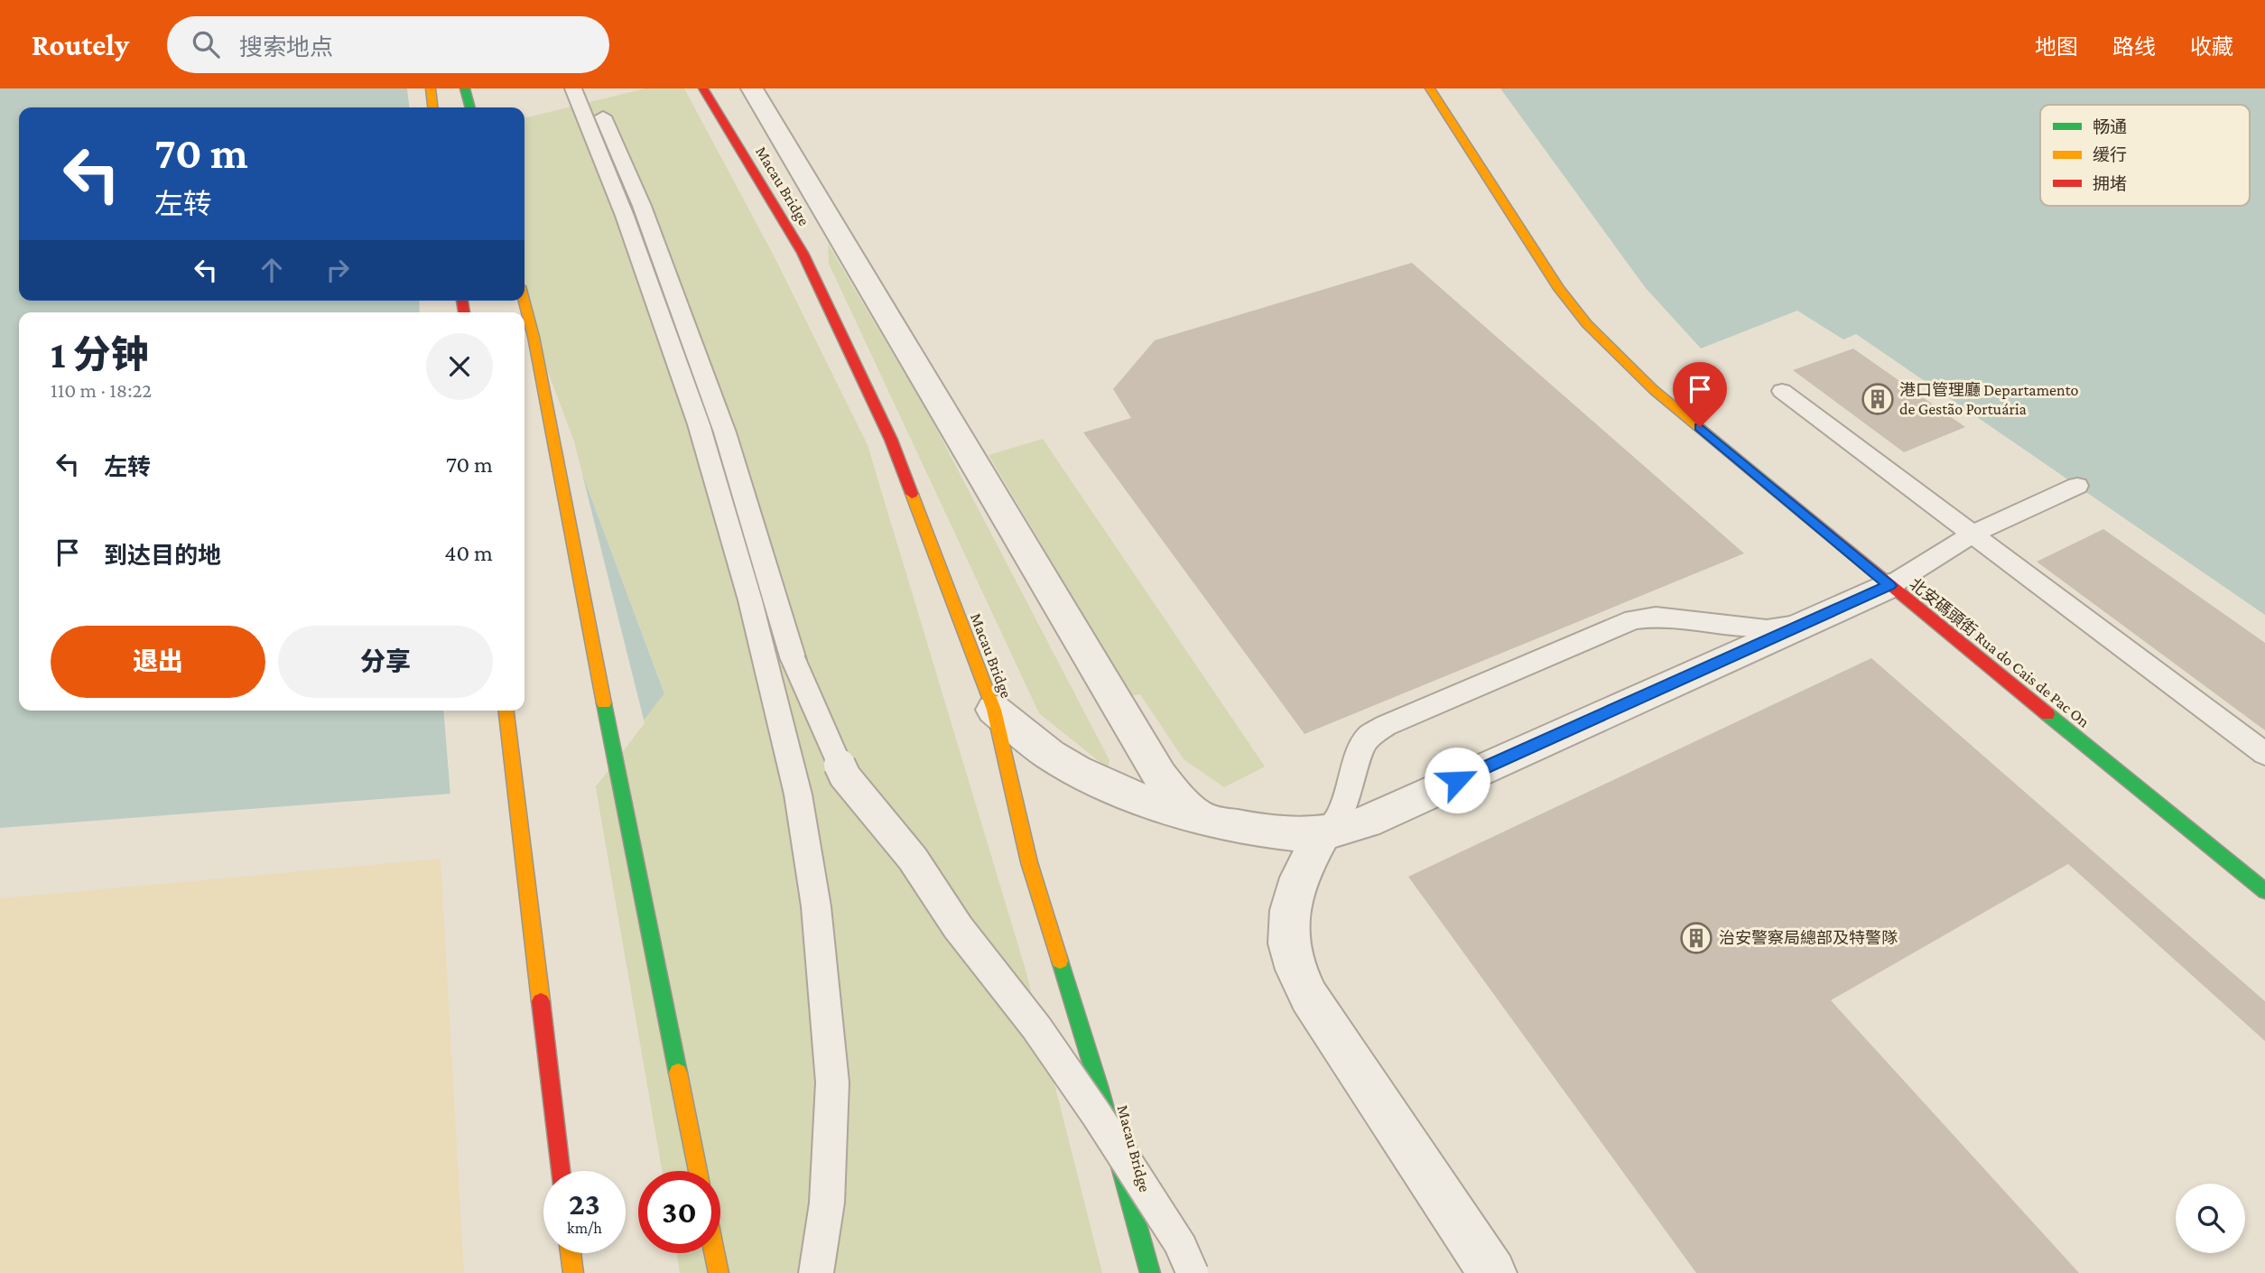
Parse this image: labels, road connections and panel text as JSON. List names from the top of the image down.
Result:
{
  "streets": {
    "main road": ["Macau Bridge", "北安碼頭街 Rua do Cais de Pac On"]
  },
  "places": {
    "building": ["港口管理廳 Departamento de Gestão Portuária", "治安警察局總部及特警隊"]
  },
  "legend": ["畅通", "缓行", "拥堵"],
  "page": {
    "header": "Routely",
    "search": "搜索地点",
    "nav": ["地图", "路线", "收藏"],
    "turn": ["70 m", "左转"],
    "heading": ["1 分钟", "110 m · 18:22"],
    "list": [
      {
        "name": "左转",
        "value": "70 m"
      },
      {
        "name": "到达目的地",
        "value": "40 m"
      }
    ],
    "buttons": ["退出", "分享"],
    "speed": "23 km/h",
    "limit": "30"
  }
}
